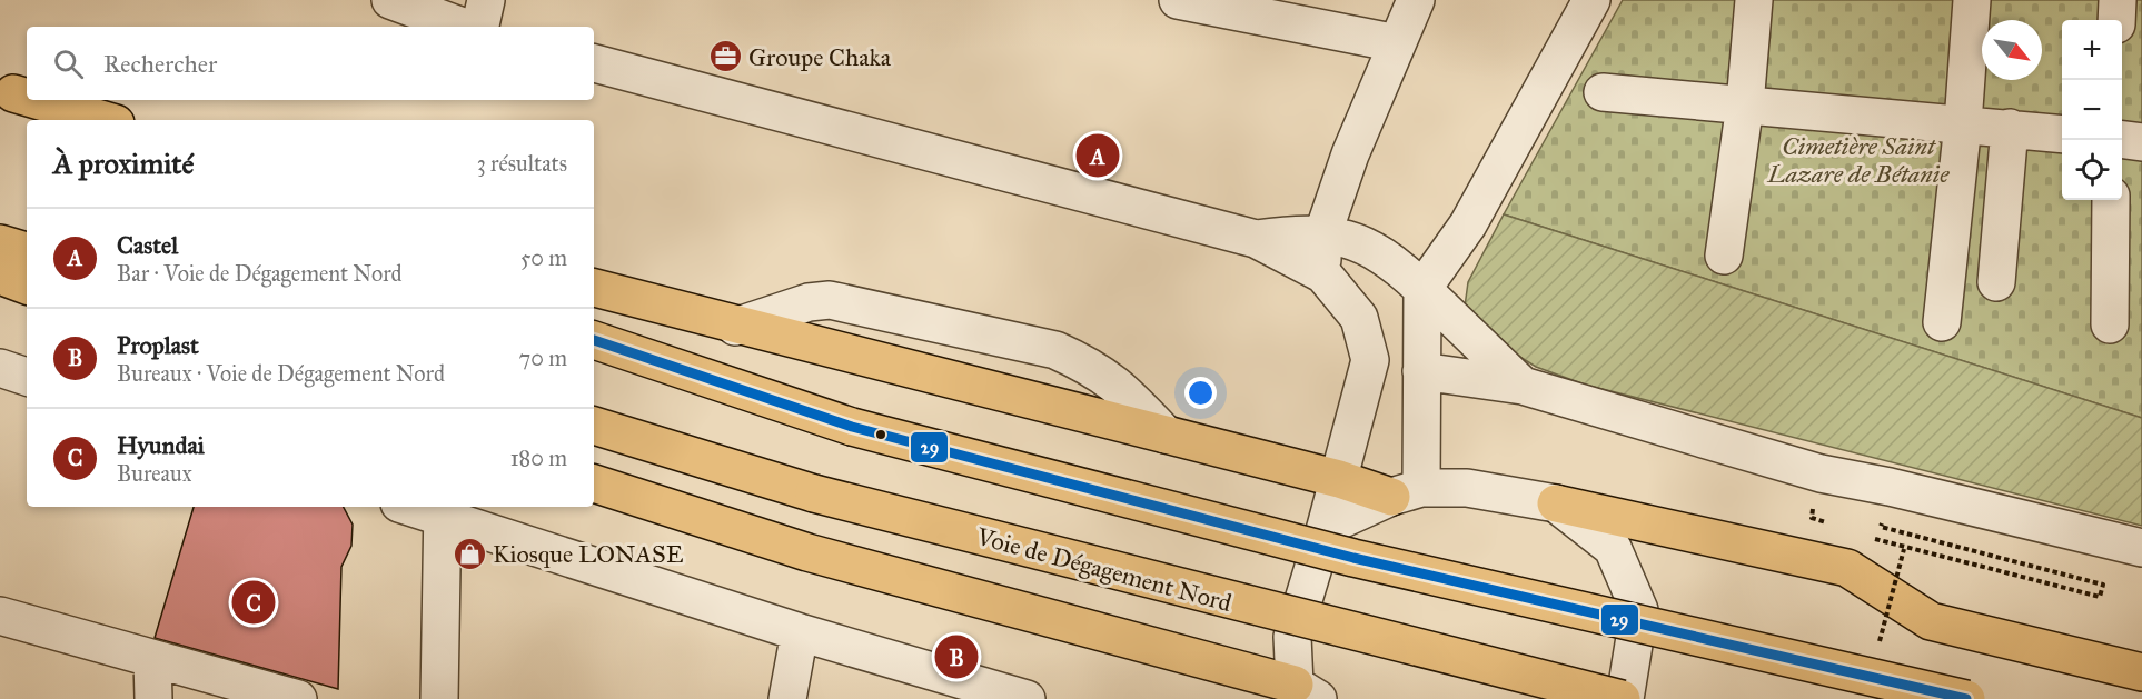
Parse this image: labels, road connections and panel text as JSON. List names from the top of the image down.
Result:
{
  "streets": {
    "highway": ["Voie de Dégagement Nord"]
  },
  "parks": ["Cimetière Saint Lazare de Bétanie"],
  "places": {
    "office": ["Groupe Chaka"],
    "shop": ["Kiosque LONASE"]
  },
  "lines": ["transit line 29"],
  "north": "bottom right",
  "page": {
    "map_buttons": ["+", "−"],
    "search": "Rechercher",
    "heading": ["À proximité", "3 résultats"],
    "pins": ["A", "C", "B"],
    "list": [
      {
        "mark": "A",
        "name": "Castel",
        "note": "Bar · Voie de Dégagement Nord",
        "value": "50 m"
      },
      {
        "mark": "B",
        "name": "Proplast",
        "note": "Bureaux · Voie de Dégagement Nord",
        "value": "70 m"
      },
      {
        "mark": "C",
        "name": "Hyundai",
        "note": "Bureaux",
        "value": "180 m"
      }
    ]
  }
}
